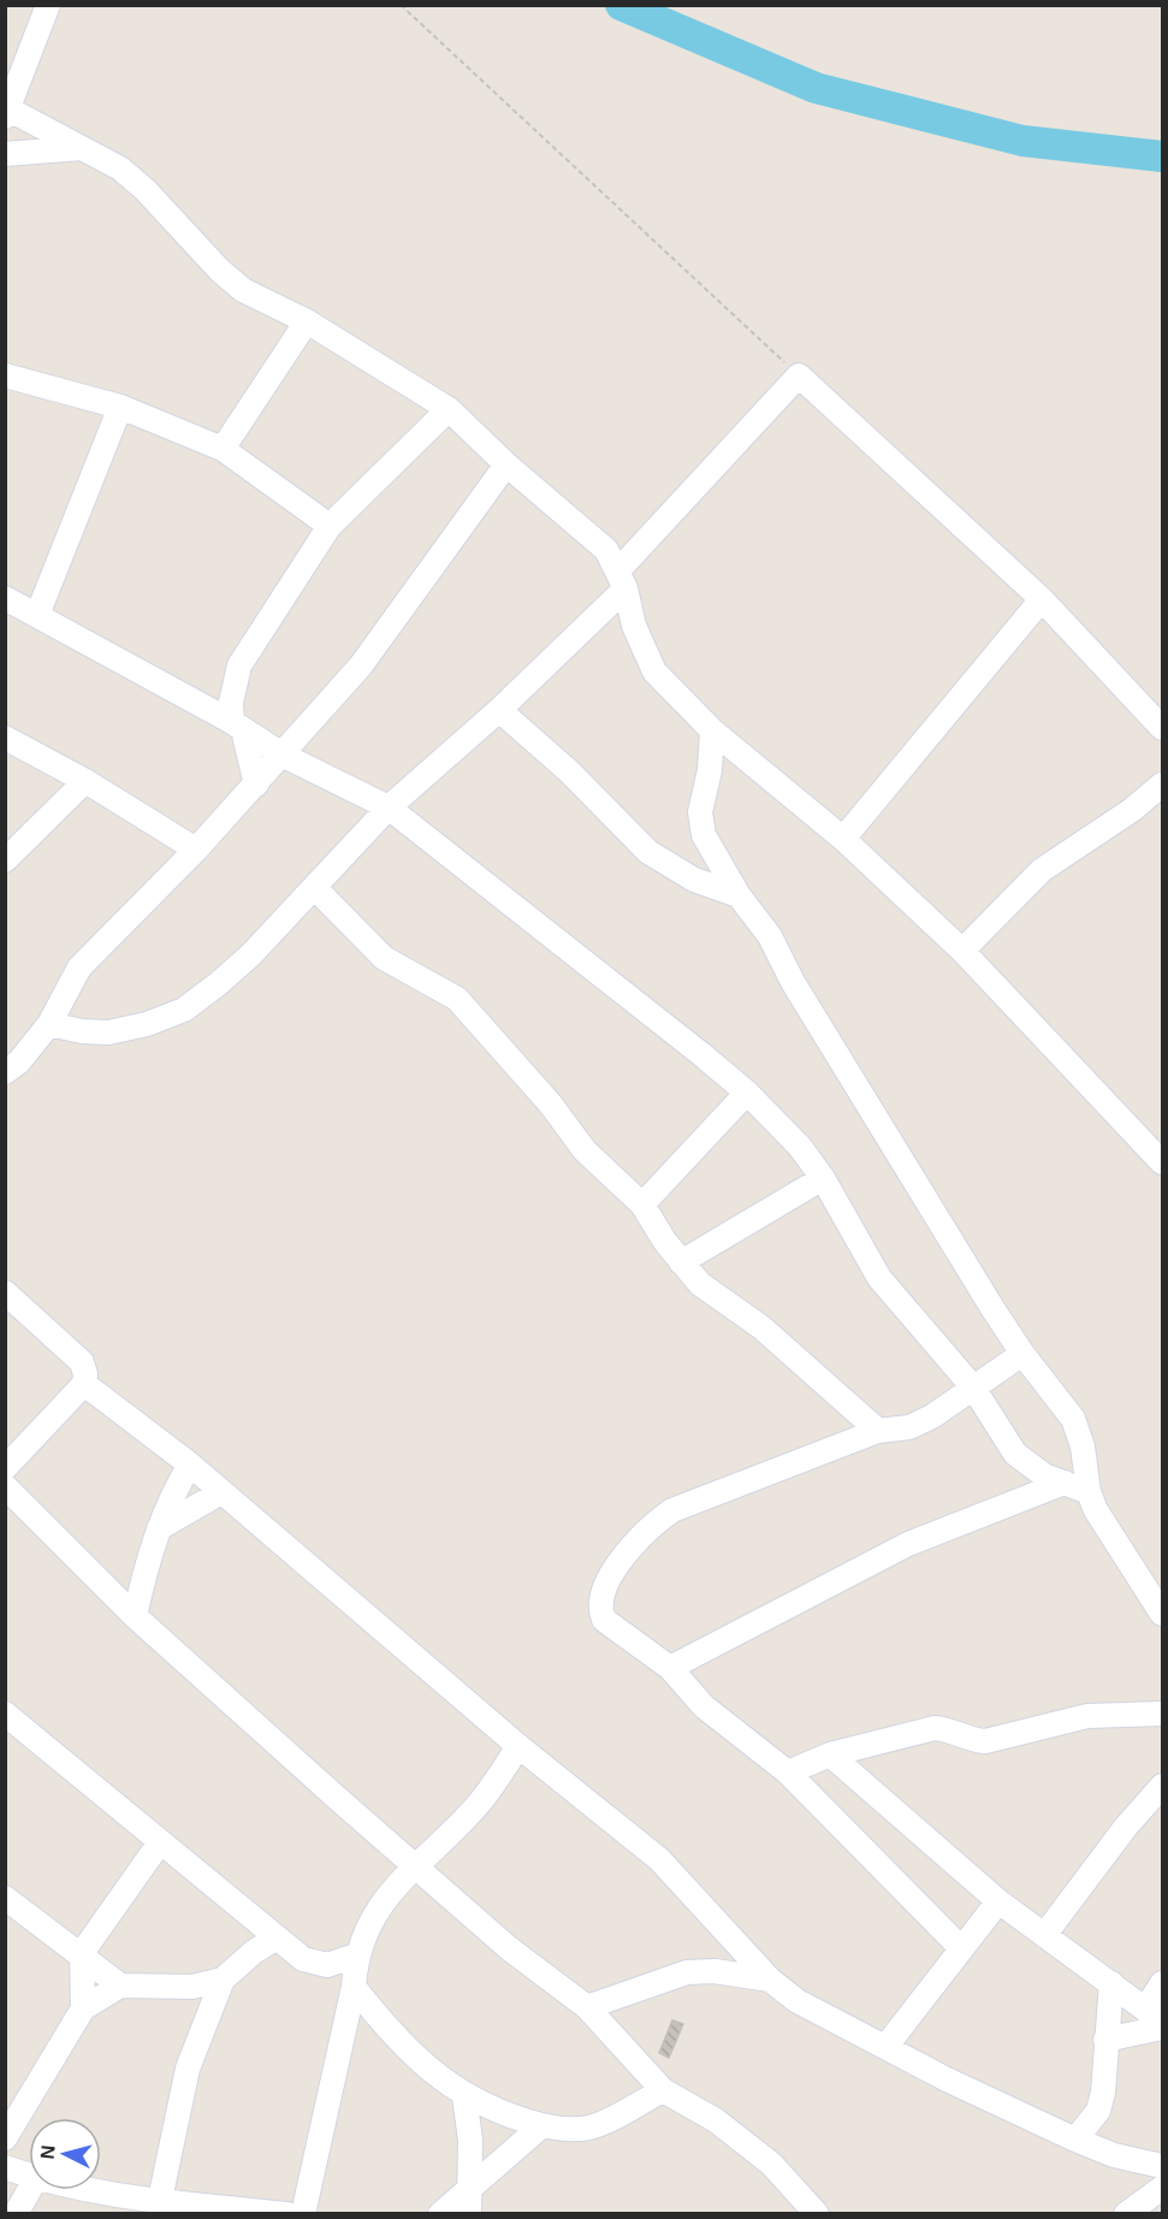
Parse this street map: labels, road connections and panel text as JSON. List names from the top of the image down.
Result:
{
  "north": "left"
}
